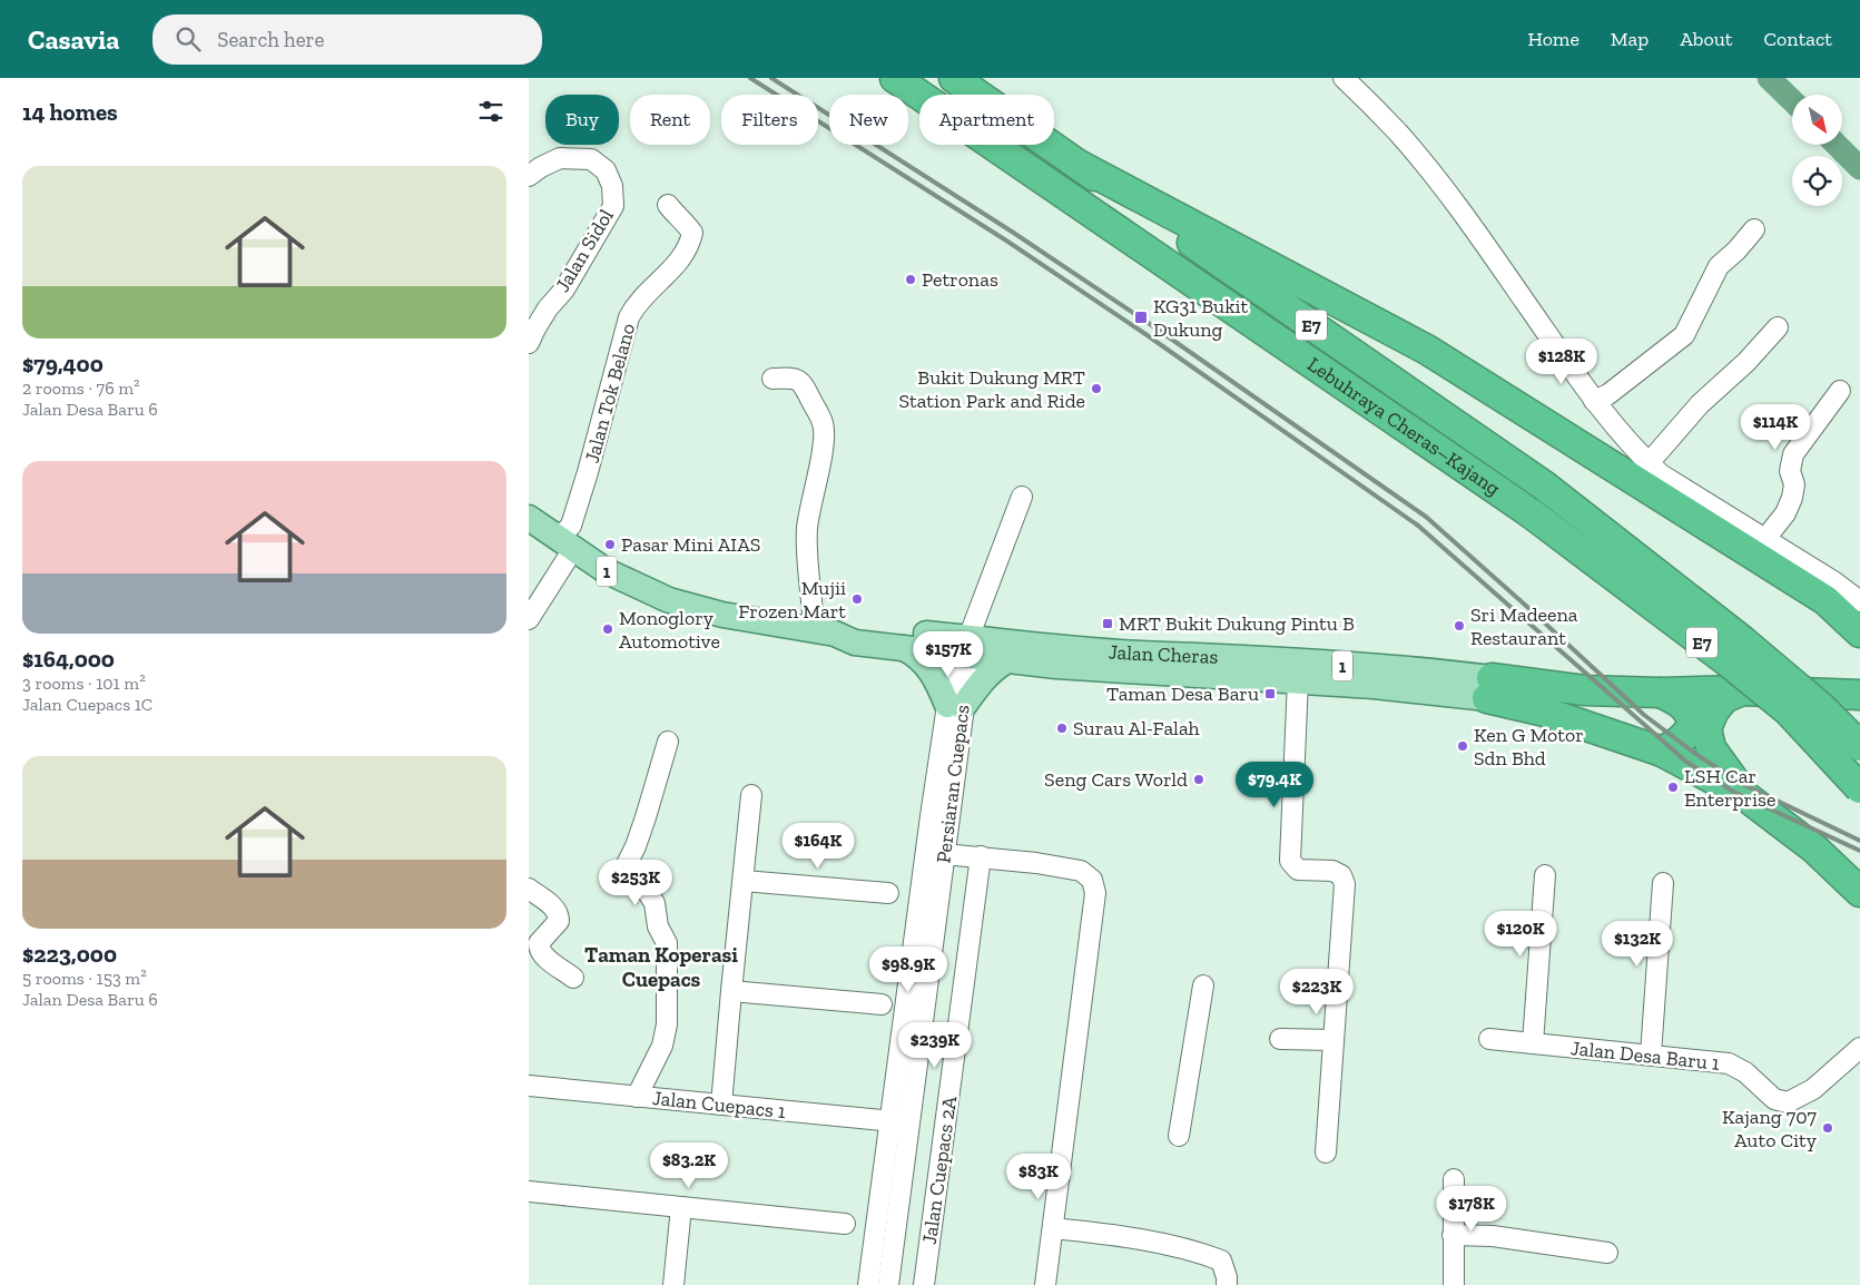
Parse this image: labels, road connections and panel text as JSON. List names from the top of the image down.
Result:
{
  "streets": {
    "highway": ["E7", "Lebuhraya Cheras–Kajang"],
    "main road": ["1", "Jalan Cheras"],
    "street": [
      "Jalan Sidol",
      "Jalan Tok Belano",
      "Persiaran Cuepacs",
      "Jalan Desa Baru 1",
      "Jalan Cuepacs 1",
      "Jalan Cuepacs 2A"
    ]
  },
  "crossings": [
    ["Jalan Tok Belano", "Jalan Cheras"],
    ["Jalan Cheras", "Persiaran Cuepacs"],
    ["Persiaran Cuepacs", "Jalan Cuepacs 1"]
  ],
  "districts": ["Taman Koperasi Cuepacs"],
  "places": {
    "other": [
      "Petronas",
      "Bukit Dukung MRT Station Park and Ride",
      "Pasar Mini AIAS",
      "Mujii Frozen Mart",
      "Sri Madeena Restaurant",
      "Monoglory Automotive",
      "Surau Al-Falah",
      "Ken G Motor Sdn Bhd",
      "Seng Cars World",
      "LSH Car Enterprise",
      "Kajang 707 Auto City"
    ],
    "transit": ["KG31 Bukit Dukung", "MRT Bukit Dukung Pintu B", "Taman Desa Baru"]
  },
  "north": "bottom right",
  "page": {
    "header": "Casavia",
    "search": "Search here",
    "nav": [
      "Home",
      "Map",
      "About",
      "Contact"
    ],
    "heading": "14 homes",
    "chip": [
      "Buy",
      "Rent",
      "Filters",
      "New",
      "Apartment"
    ],
    "list": [
      {
        "name": "$79,400",
        "note": "2 rooms · 76 m² · Jalan Desa Baru 6"
      },
      {
        "name": "$164,000",
        "note": "3 rooms · 101 m² · Jalan Cuepacs 1C"
      },
      {
        "name": "$223,000",
        "note": "5 rooms · 153 m² · Jalan Desa Baru 6"
      }
    ],
    "price": [
      "$128K",
      "$114K",
      "$157K",
      "$79.4K",
      "$164K",
      "$253K",
      "$120K",
      "$132K",
      "$98.9K",
      "$223K",
      "$239K",
      "$83.2K",
      "$83K",
      "$178K"
    ]
  }
}
